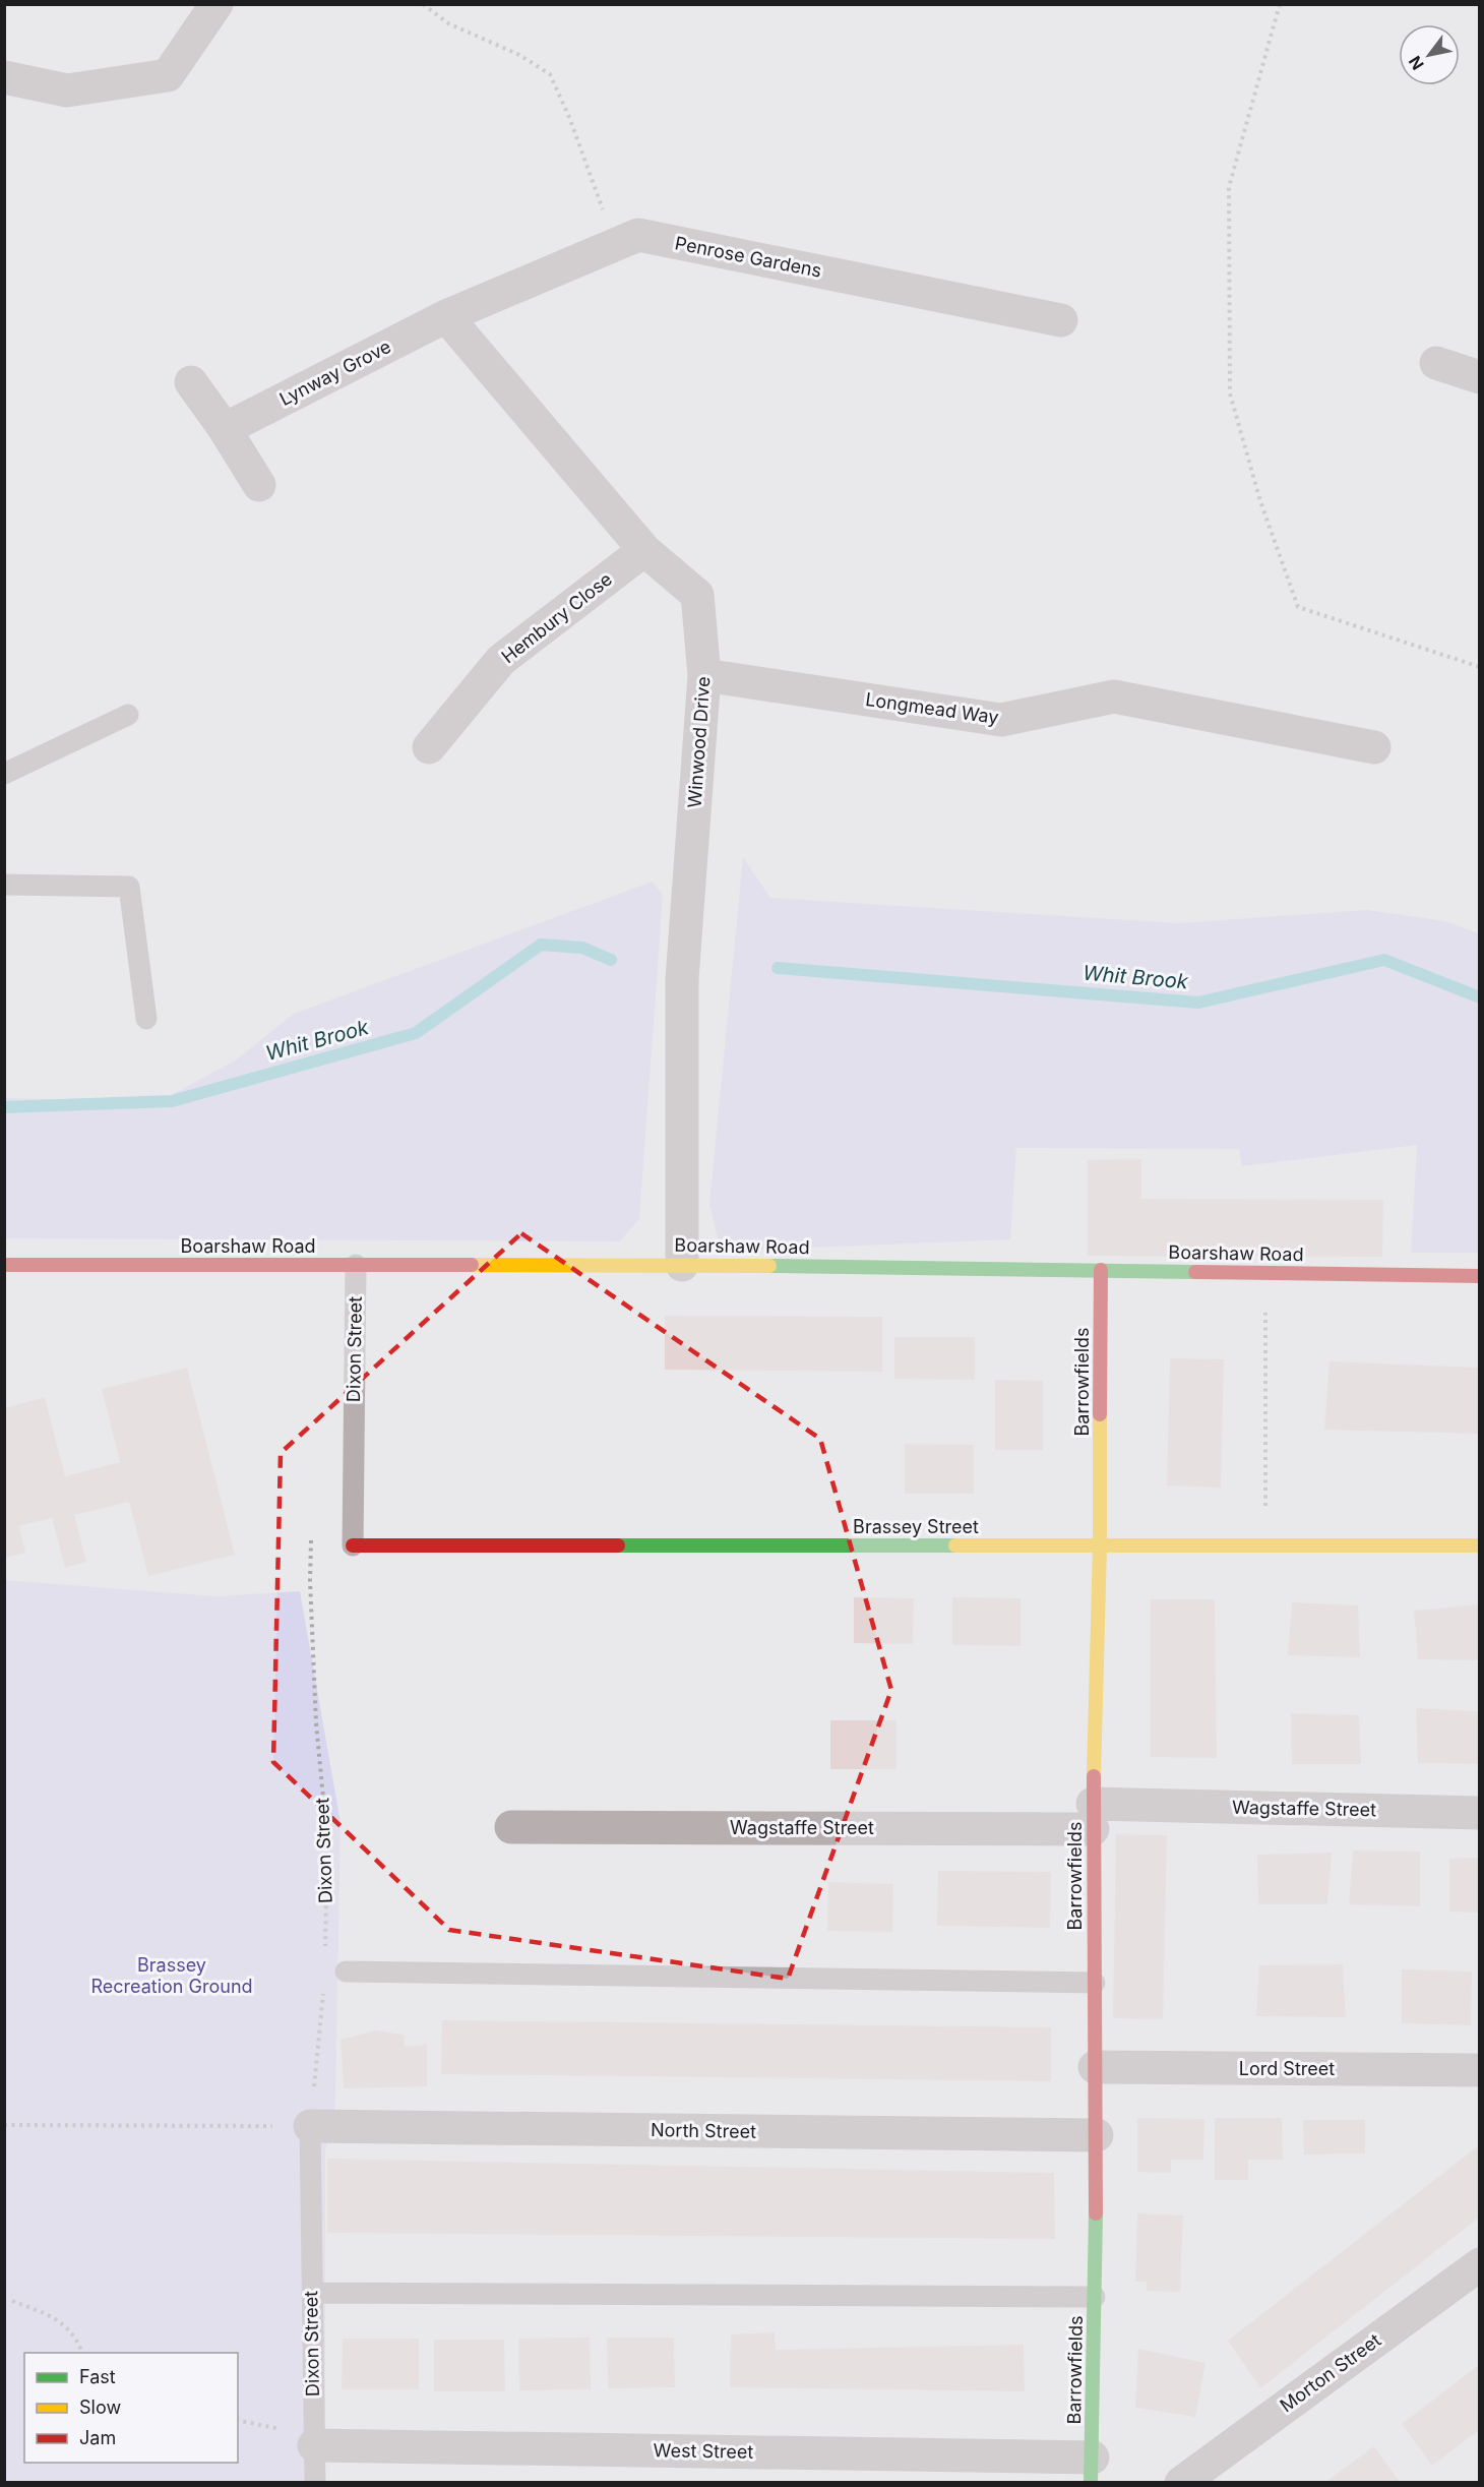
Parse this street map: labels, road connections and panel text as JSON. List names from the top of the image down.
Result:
{
  "streets": {
    "street": [
      "Penrose Gardens",
      "Lynway Grove",
      "Hembury Close",
      "Longmead Way",
      "Winwood Drive",
      "Boarshaw Road",
      "Barrowfields",
      "Brassey Street",
      "Wagstaffe Street",
      "Lord Street",
      "North Street",
      "Morton Street",
      "West Street"
    ],
    "lane": ["Dixon Street"]
  },
  "crossings": [
    ["Penrose Gardens", "Lynway Grove"],
    ["Penrose Gardens", "Winwood Drive"],
    ["Lynway Grove", "Winwood Drive"],
    ["Hembury Close", "Winwood Drive"],
    ["Longmead Way", "Winwood Drive"],
    ["Winwood Drive", "Boarshaw Road"],
    ["Boarshaw Road", "Dixon Street"],
    ["Boarshaw Road", "Barrowfields"],
    ["Dixon Street", "Brassey Street"],
    ["Dixon Street", "North Street"],
    ["Dixon Street", "West Street"],
    ["Barrowfields", "Brassey Street"],
    ["Barrowfields", "Wagstaffe Street"],
    ["Barrowfields", "Lord Street"],
    ["Barrowfields", "North Street"],
    ["Barrowfields", "West Street"]
  ],
  "water": ["Whit Brook"],
  "parks": ["Brassey Recreation Ground"],
  "legend": ["Fast", "Slow", "Jam"],
  "north": "bottom left"
}
